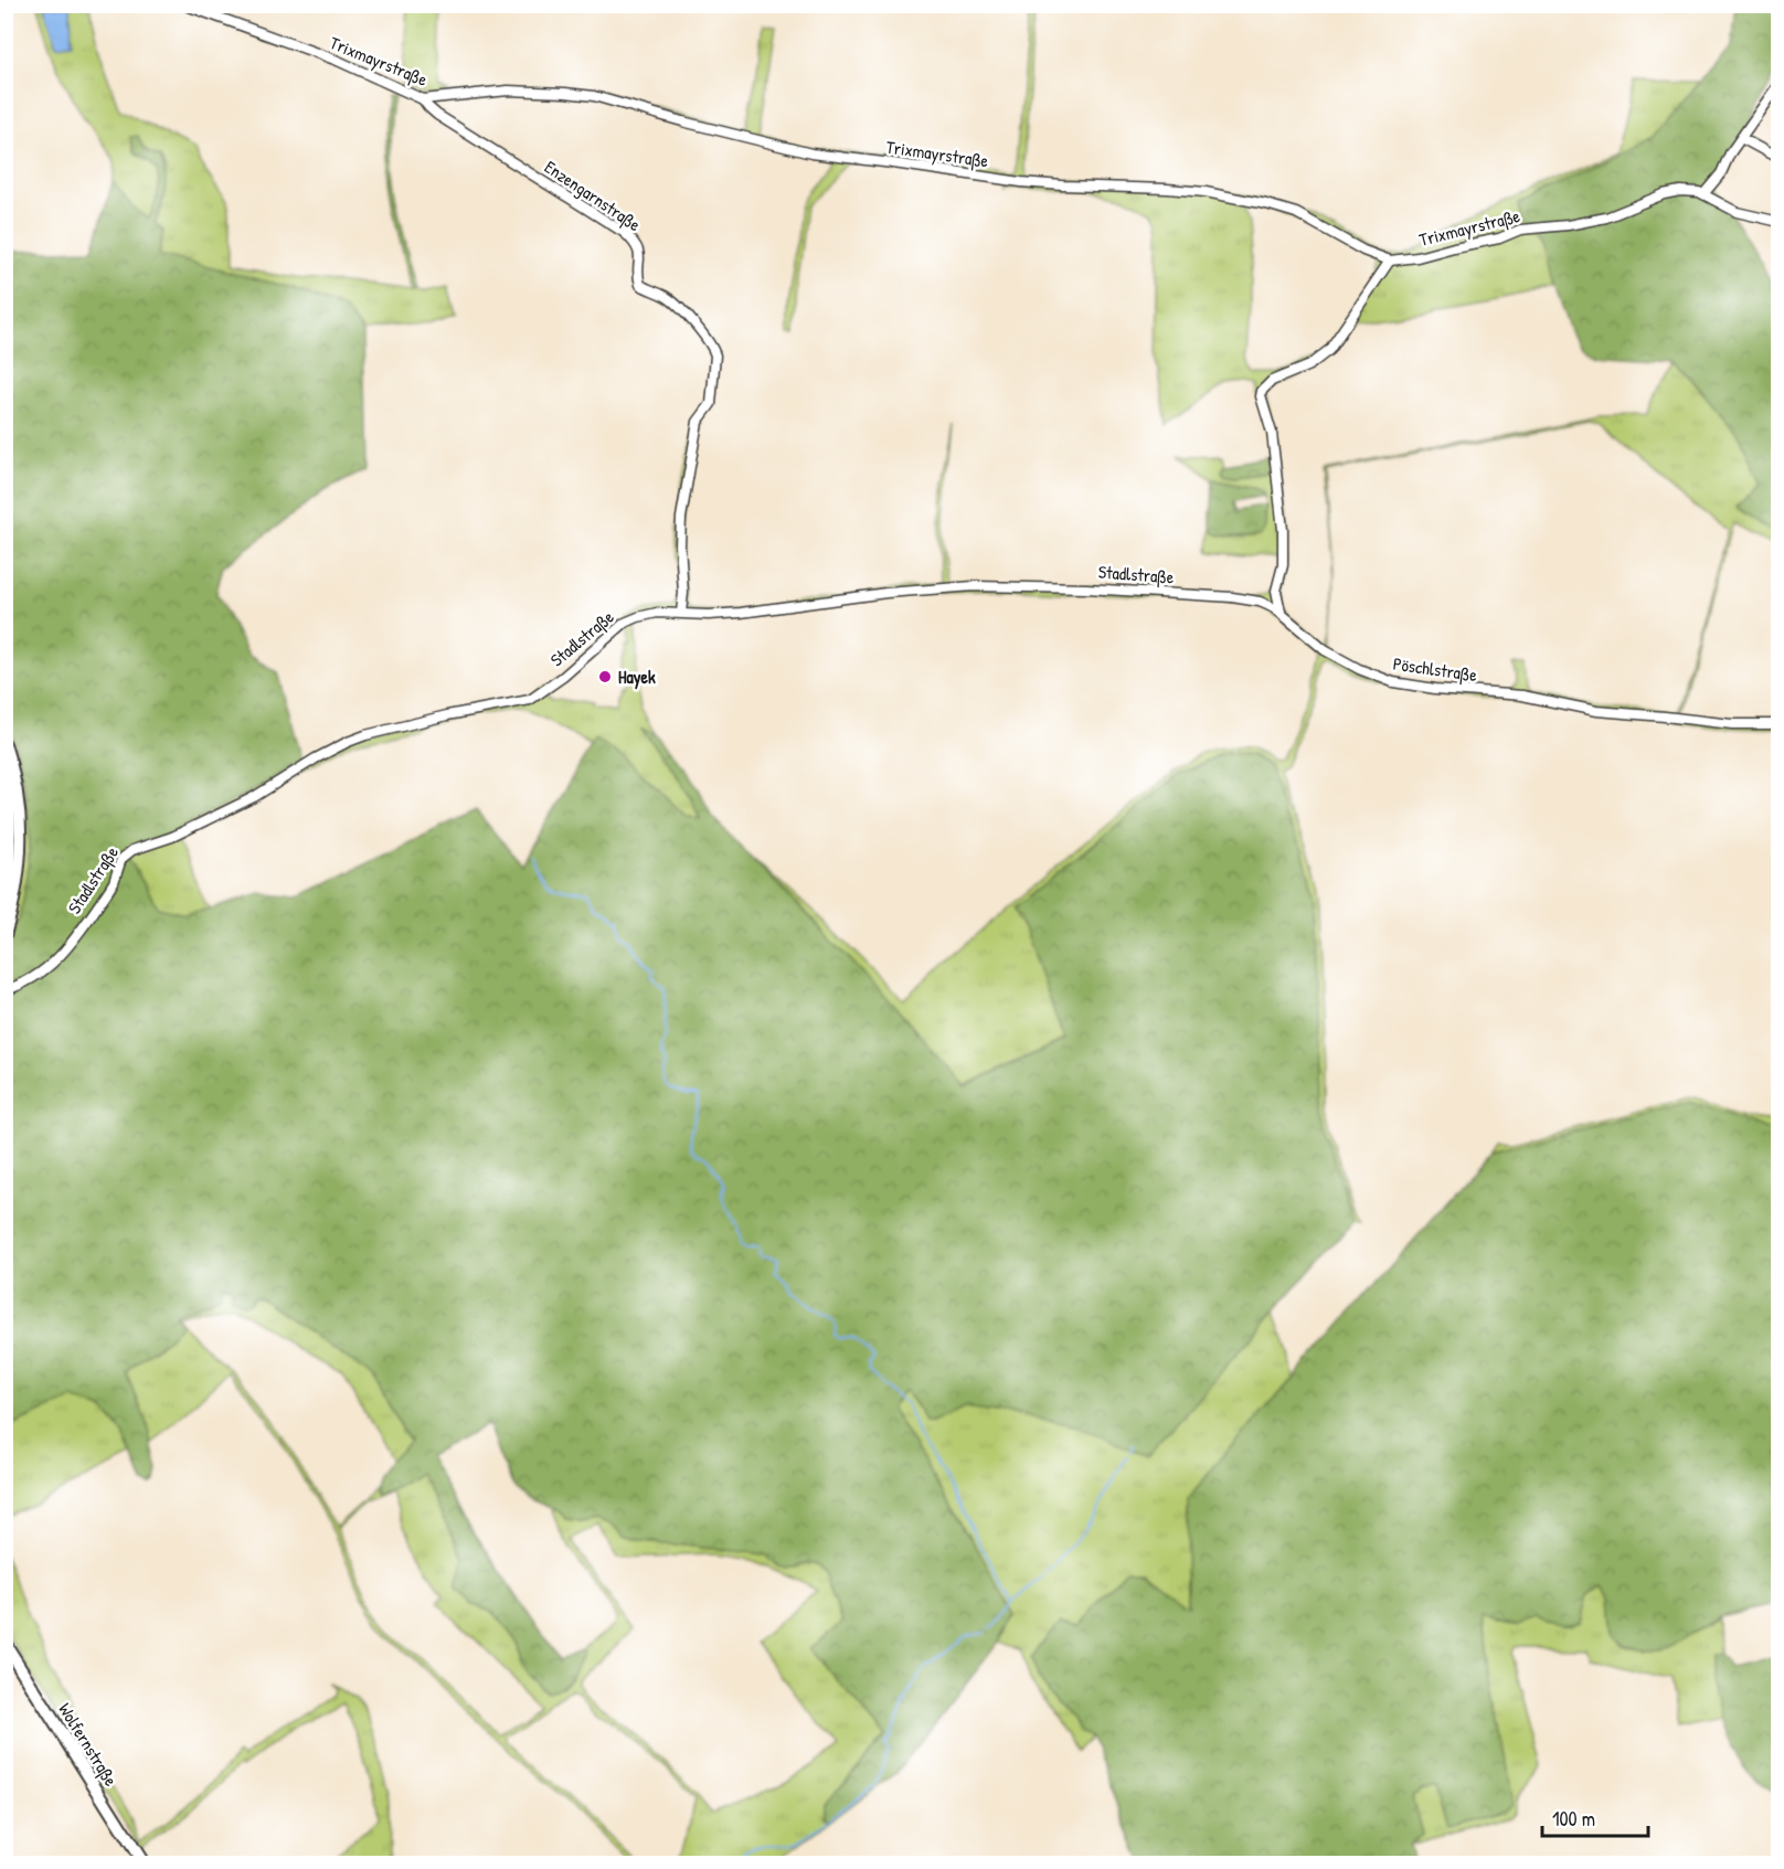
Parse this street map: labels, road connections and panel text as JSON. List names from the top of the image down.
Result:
{
  "streets": {
    "main road": ["Wolfernstraße"],
    "street": [
      "Trixmayrstraße",
      "Enzengarnstraße",
      "Stadlstraße",
      "Pöschlstraße"
    ]
  },
  "crossings": [
    ["Trixmayrstraße", "Enzengarnstraße"],
    ["Enzengarnstraße", "Stadlstraße"],
    ["Stadlstraße", "Pöschlstraße"]
  ],
  "places": ["Hayek"],
  "scale_bar": "100 m"
}
